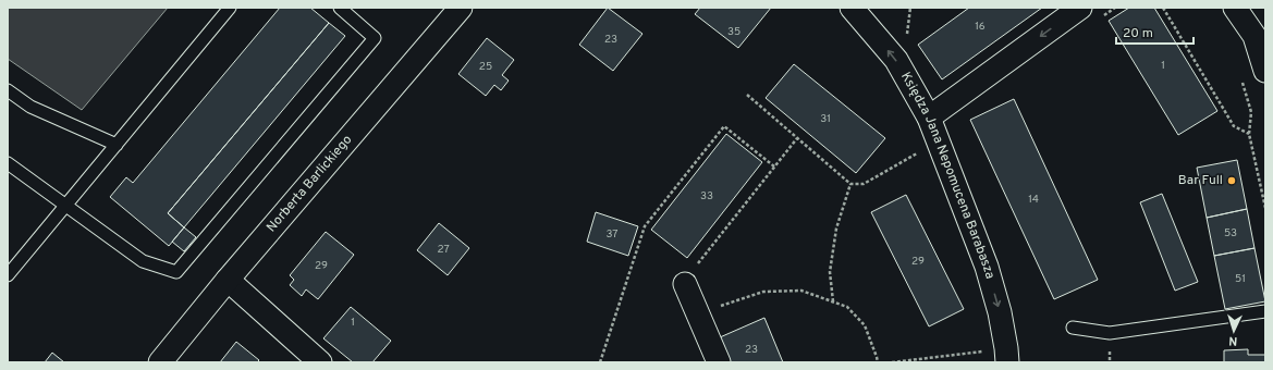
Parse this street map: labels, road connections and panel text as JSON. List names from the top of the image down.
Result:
{
  "streets": {
    "street": ["Księdza Jana Nepomucena Barabasza", "Norberta Barlickiego"]
  },
  "places": ["Bar Full"],
  "house_numbers": [
    "16",
    "35",
    "23",
    "1",
    "25",
    "31",
    "33",
    "14",
    "53",
    "37",
    "27",
    "29",
    "29",
    "51",
    "1",
    "23"
  ],
  "scale_bar": "20 m",
  "north": "bottom"
}
